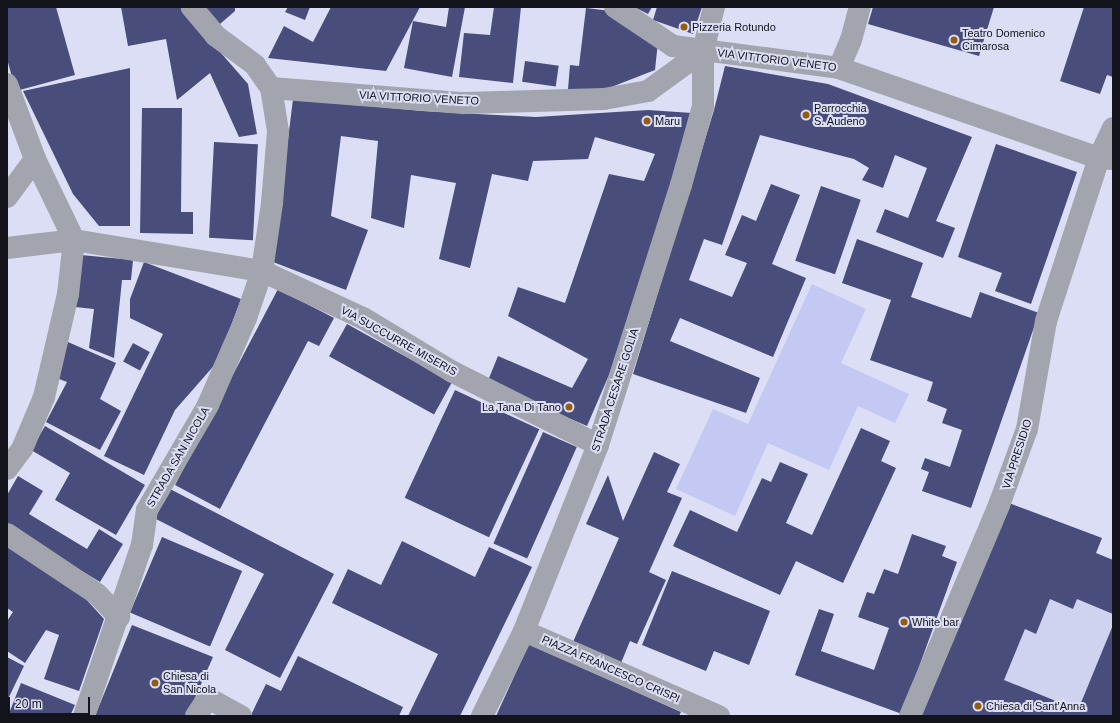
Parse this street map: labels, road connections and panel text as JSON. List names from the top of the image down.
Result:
{
  "streets": {
    "street": [
      "VIA VITTORIO VENETO",
      "VIA SUCCURRE MISERIS",
      "STRADA CESARE GOLIA",
      "VIA PRESIDIO",
      "STRADA SAN NICOLA",
      "PIAZZA FRANCESCO CRISPI"
    ]
  },
  "crossings": [
    ["VIA VITTORIO VENETO", "STRADA CESARE GOLIA"],
    ["VIA VITTORIO VENETO", "VIA PRESIDIO"],
    ["VIA VITTORIO VENETO", "STRADA SAN NICOLA"],
    ["VIA SUCCURRE MISERIS", "STRADA CESARE GOLIA"],
    ["VIA SUCCURRE MISERIS", "STRADA SAN NICOLA"],
    ["STRADA CESARE GOLIA", "PIAZZA FRANCESCO CRISPI"]
  ],
  "places": [
    "Pizzeria Rotundo",
    "Teatro Domenico Cimarosa",
    "Parrocchia S. Audeno",
    "Maru",
    "La Tana Di Tano",
    "White bar",
    "Chiesa di San Nicola",
    "Chiesa di Sant'Anna"
  ],
  "scale_bar": "20 m"
}
